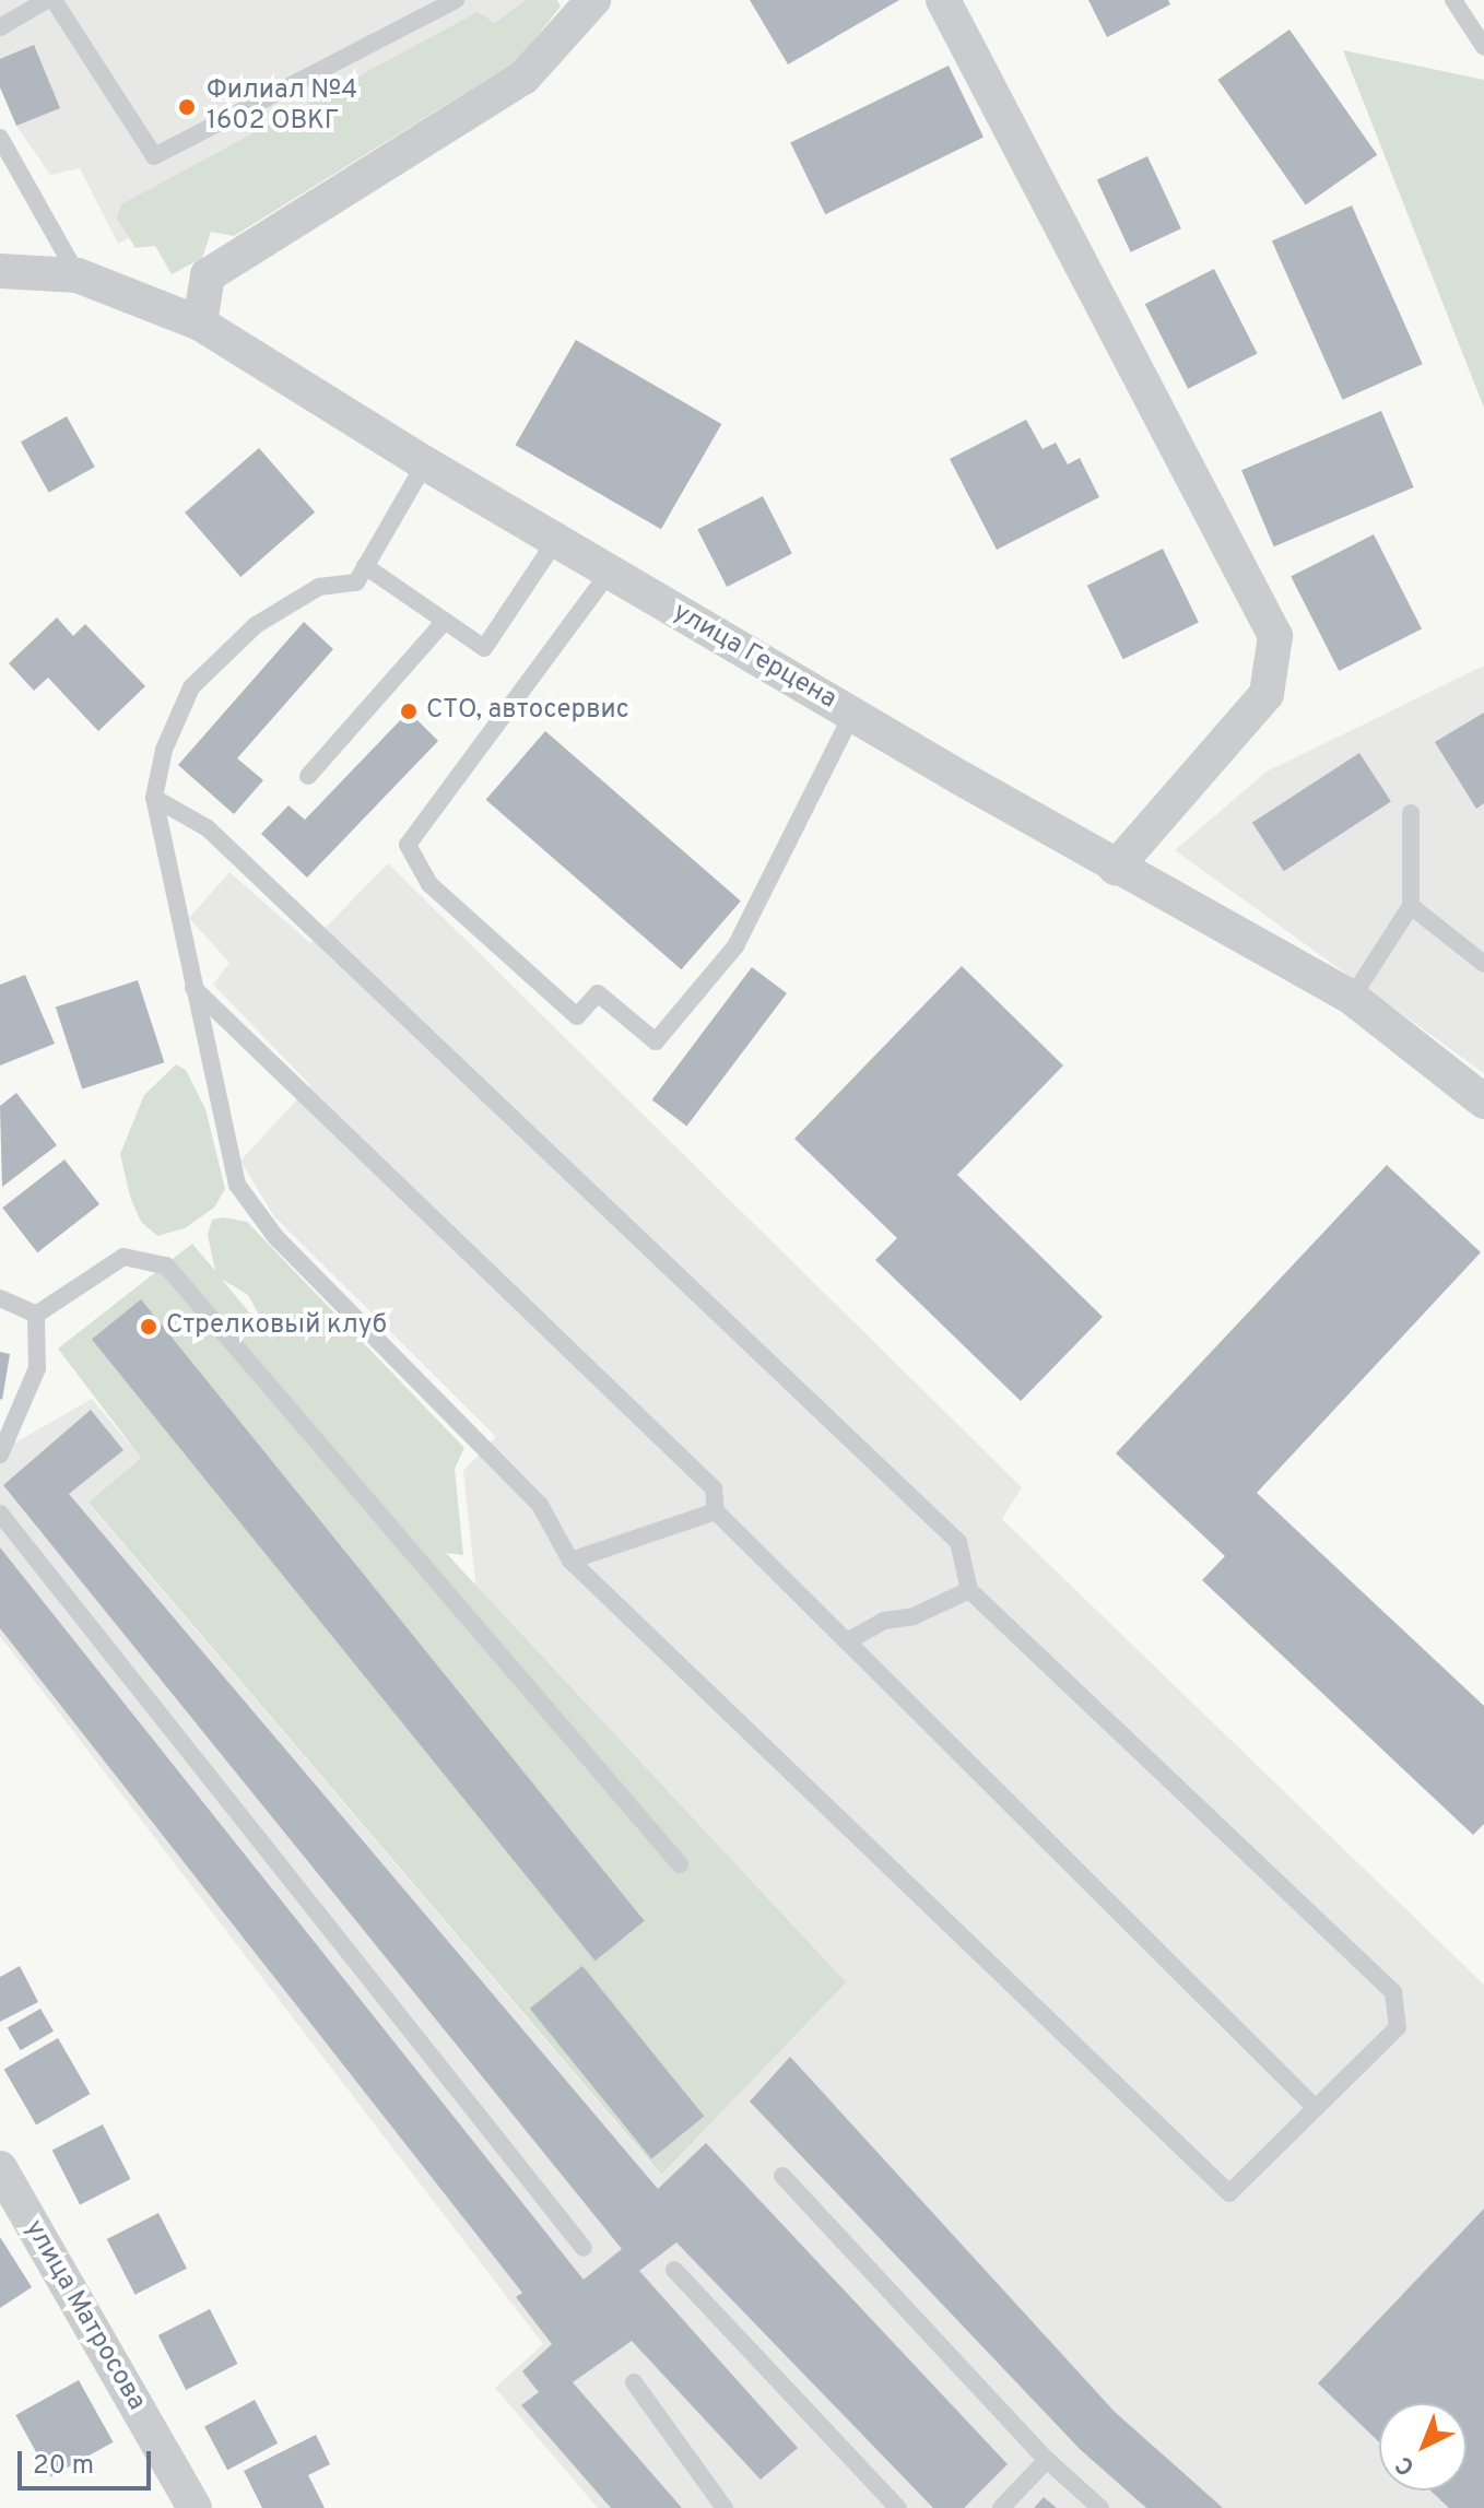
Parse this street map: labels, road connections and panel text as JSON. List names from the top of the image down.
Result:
{
  "streets": {
    "street": ["улица Герцена", "улица Матросова"]
  },
  "places": ["Филиал №4 1602 ОВКГ", "СТО, автосервис", "Стрелковый клуб"],
  "scale_bar": "20 m",
  "north": "bottom left"
}
